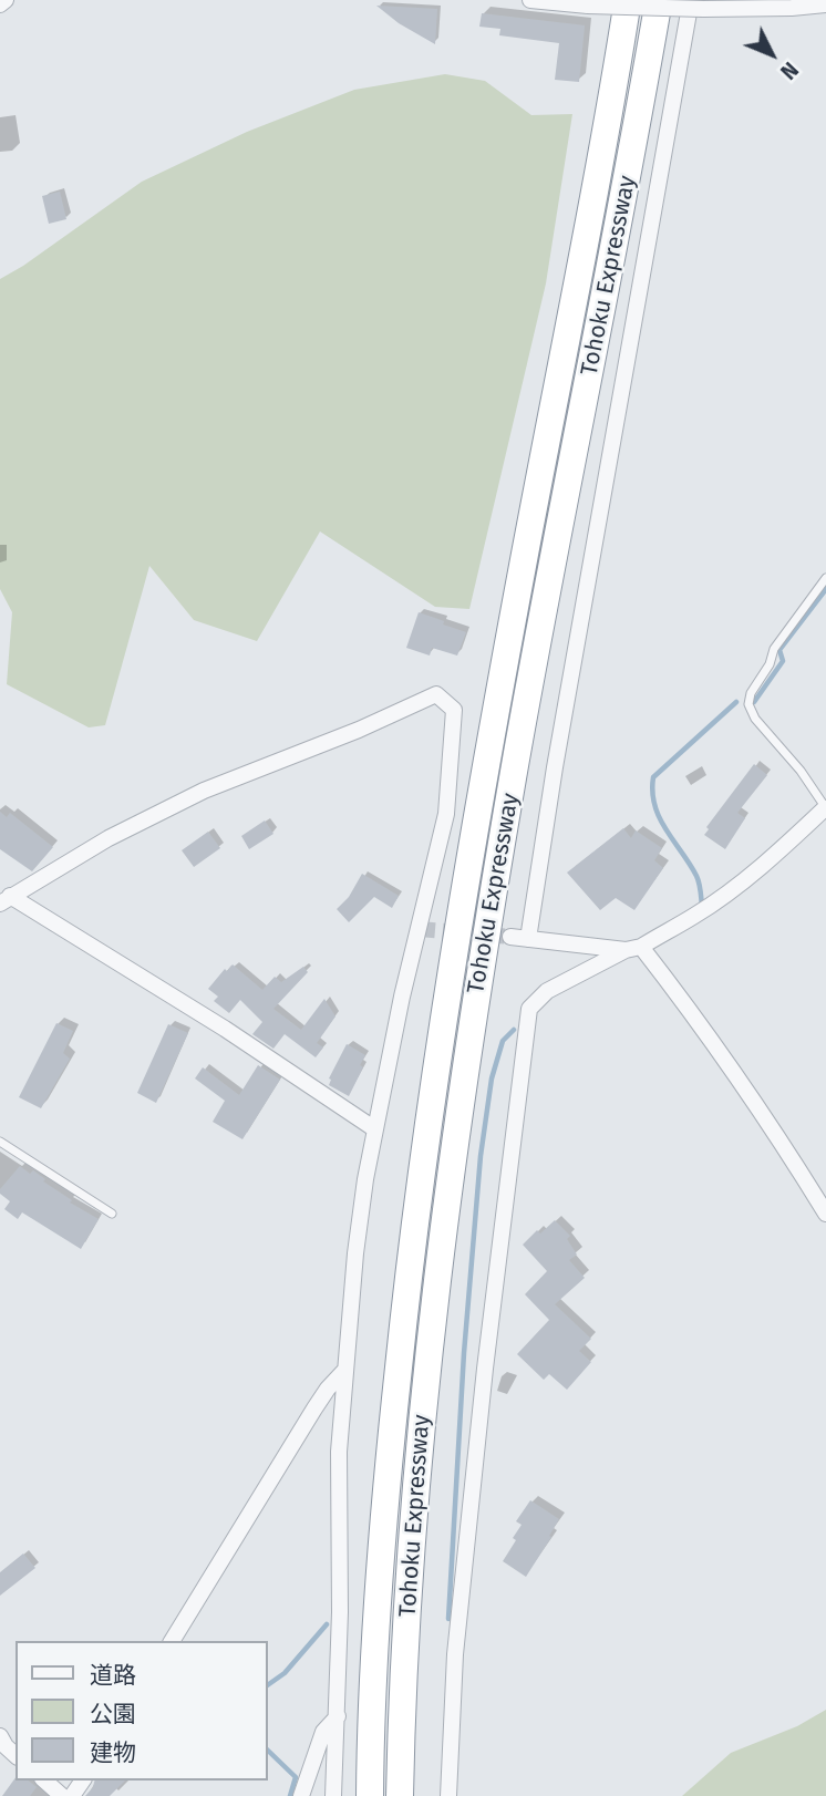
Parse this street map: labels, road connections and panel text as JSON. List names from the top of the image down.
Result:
{
  "streets": {
    "highway": ["Tohoku Expressway"]
  },
  "legend": ["道路", "公園", "建物"],
  "north": "bottom right"
}
